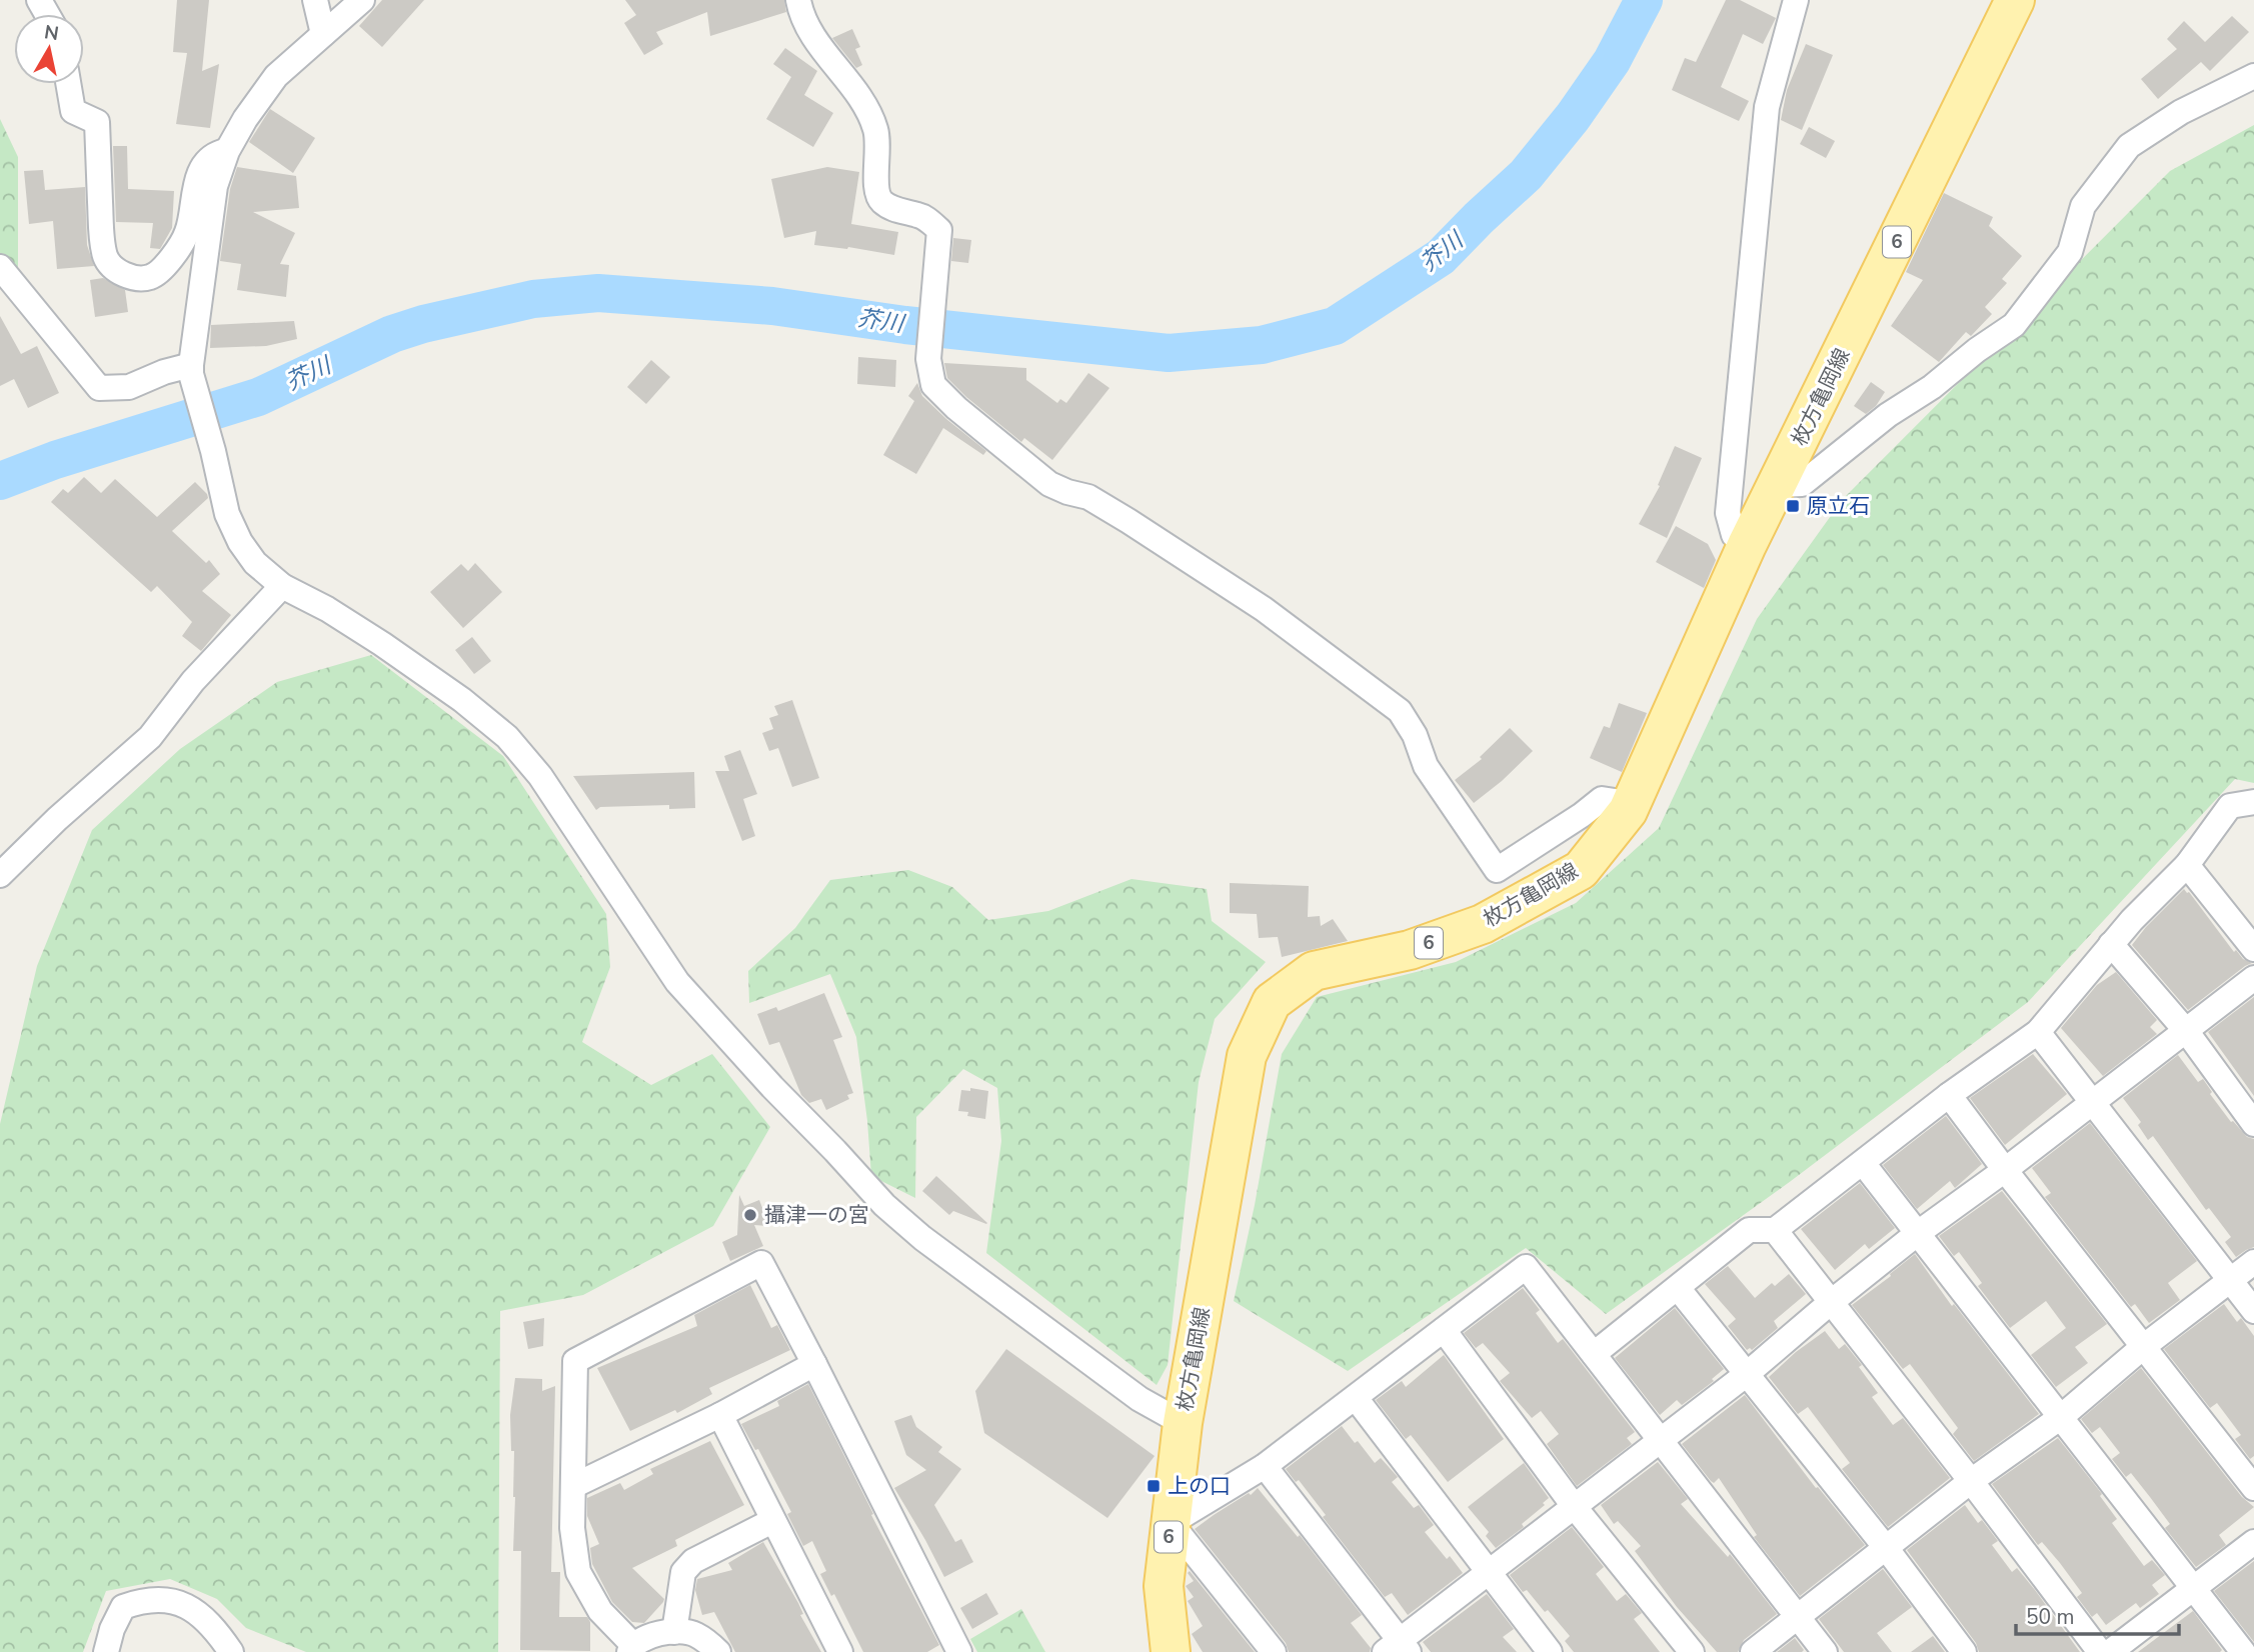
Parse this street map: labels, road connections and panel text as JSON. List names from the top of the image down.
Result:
{
  "streets": {
    "main road": ["6", "枚方亀岡線"]
  },
  "water": ["芥川"],
  "places": {
    "transit": ["原立石", "上の口"],
    "other": ["攝津一の宮"]
  },
  "scale_bar": "50 m",
  "north": "top"
}
